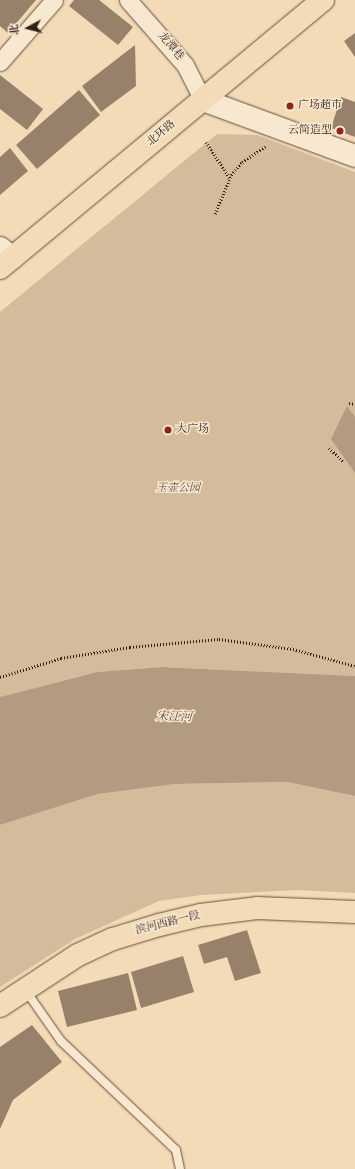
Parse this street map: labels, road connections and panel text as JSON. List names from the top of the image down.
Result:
{
  "streets": {
    "main road": ["北环路", "滨河西路一段"],
    "street": ["龙潭巷"]
  },
  "crossings": [
    ["龙潭巷", "北环路"]
  ],
  "water": ["宋江河"],
  "parks": ["玉壶公园"],
  "places": ["广场超市", "云简造型", "大广场"],
  "north": "left"
}
